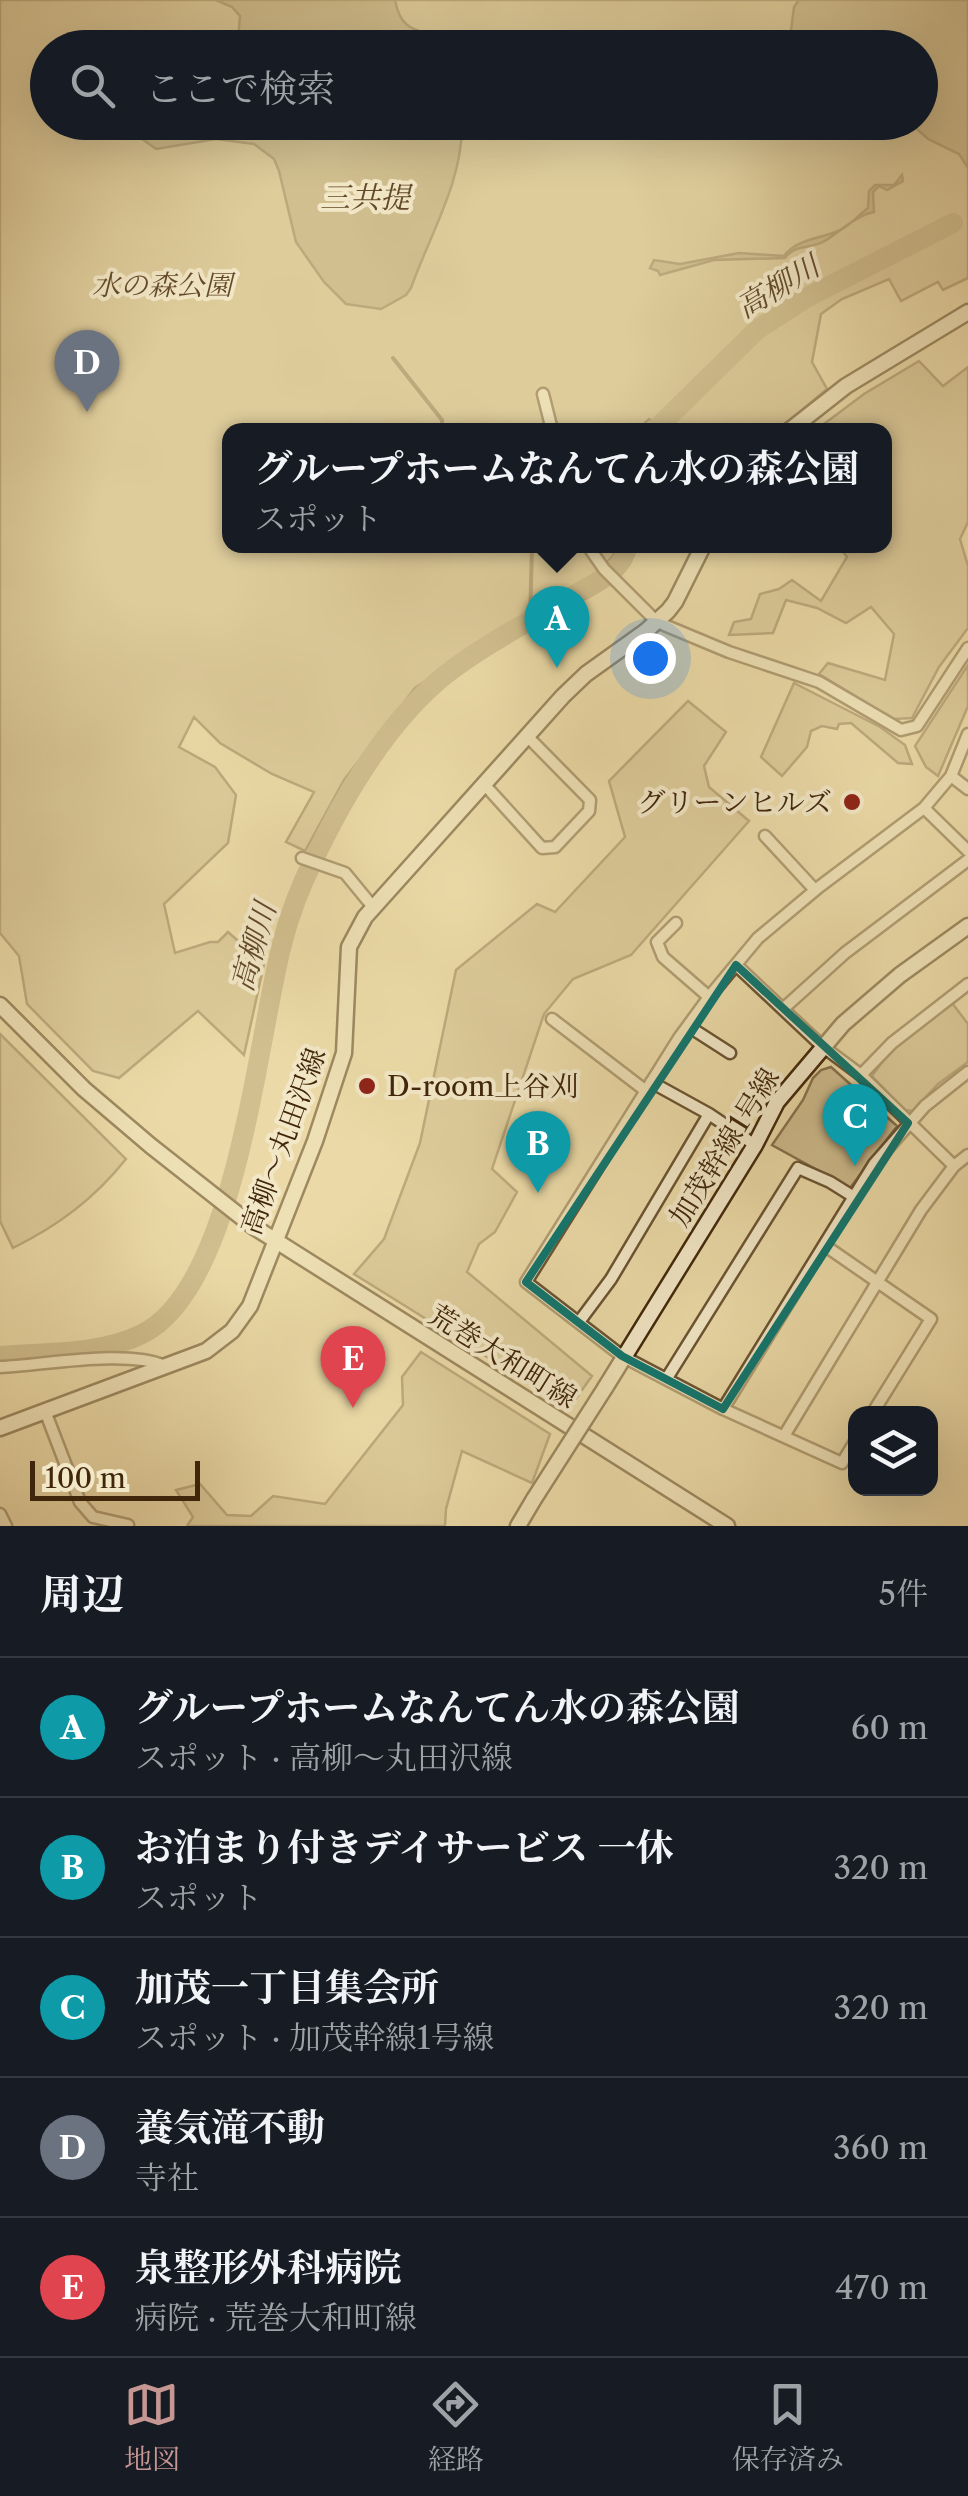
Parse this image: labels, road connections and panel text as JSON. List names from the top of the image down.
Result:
{
  "streets": {
    "street": ["高柳～丸田沢線", "加茂幹線1号線", "荒巻大和町線"]
  },
  "crossings": [
    ["高柳～丸田沢線", "荒巻大和町線"]
  ],
  "water": ["三共提", "高柳川"],
  "parks": ["水の森公園"],
  "places": ["グリーンヒルズ", "D-room上谷刈"],
  "scale_bar": "100 m",
  "page": {
    "search": "ここで検索",
    "pins": [
      "D",
      "A",
      "C",
      "B",
      "E"
    ],
    "popup": ["グループホームなんてん水の森公園", "スポット"],
    "scale": "100 m",
    "heading": ["周辺", "5件"],
    "list": [
      {
        "mark": "A",
        "name": "グループホームなんてん水の森公園",
        "note": "スポット · 高柳～丸田沢線",
        "value": "60 m"
      },
      {
        "mark": "B",
        "name": "お泊まり付きデイサービス 一休",
        "note": "スポット",
        "value": "320 m"
      },
      {
        "mark": "C",
        "name": "加茂一丁目集会所",
        "note": "スポット · 加茂幹線1号線",
        "value": "320 m"
      },
      {
        "mark": "D",
        "name": "養気滝不動",
        "note": "寺社",
        "value": "360 m"
      },
      {
        "mark": "E",
        "name": "泉整形外科病院",
        "note": "病院 · 荒巻大和町線",
        "value": "470 m"
      }
    ],
    "nav": ["地図", "経路", "保存済み"]
  }
}
